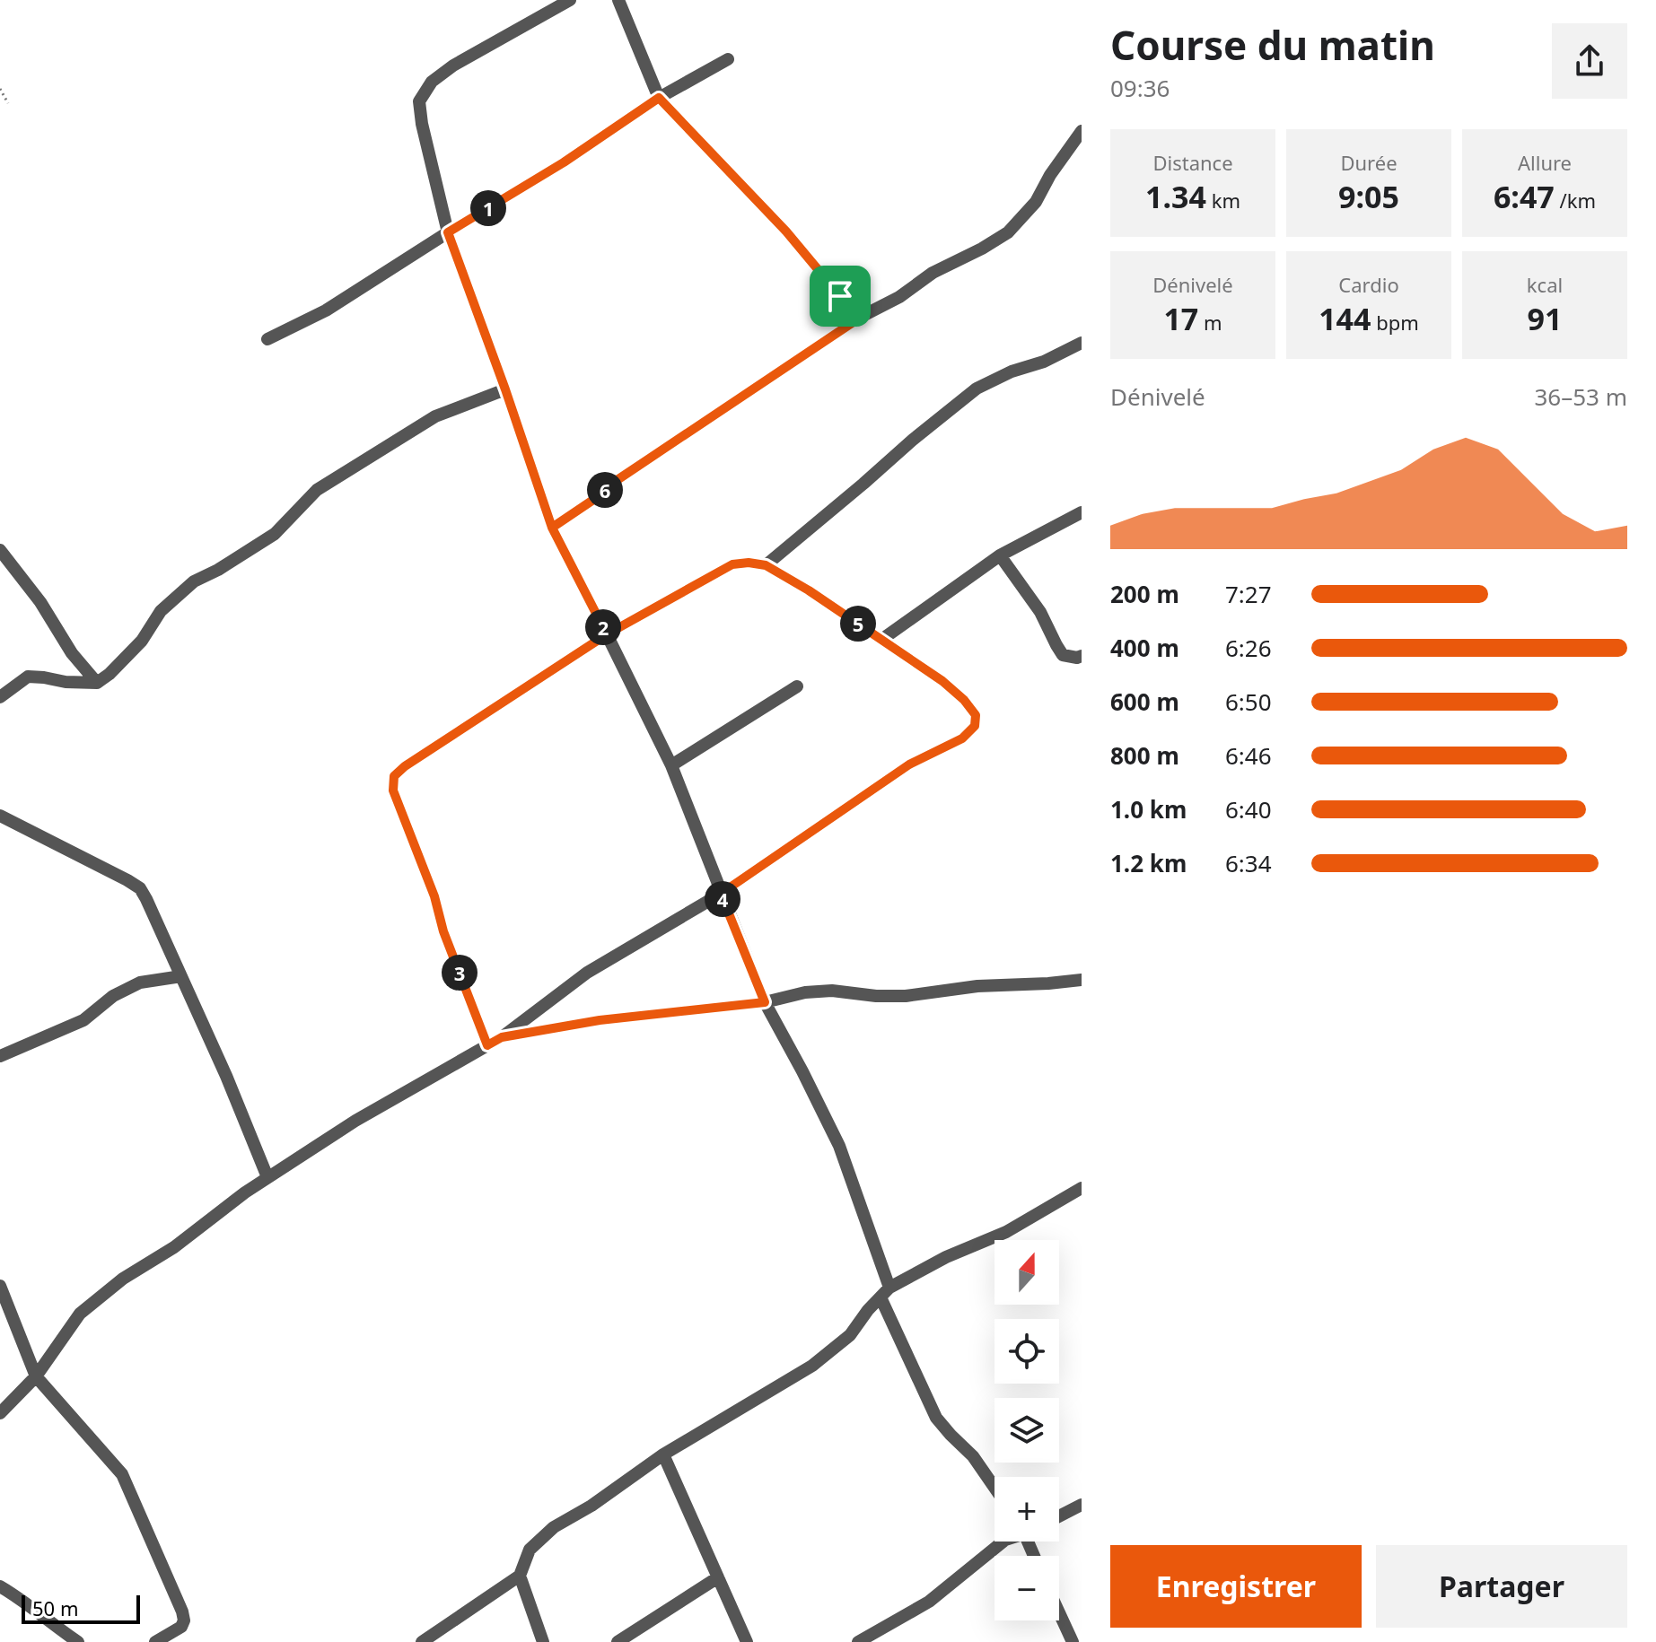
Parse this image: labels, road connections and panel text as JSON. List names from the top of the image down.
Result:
{
  "scale_bar": "50 m",
  "north": "top",
  "page": {
    "heading": ["Course du matin", "09:36"],
    "stats": [
      ["Distance", "1.34 km"],
      ["Durée", "9:05"],
      ["Allure", "6:47 /km"],
      ["Dénivelé", "17 m"],
      ["Cardio", "144 bpm"],
      ["kcal", "91"]
    ],
    "pins": [
      "1",
      "6",
      "5",
      "2",
      "4",
      "3"
    ],
    "chart": ["Dénivelé", "36–53 m"],
    "list": [
      {
        "name": "200 m",
        "note": "7:27"
      },
      {
        "name": "400 m",
        "note": "6:26"
      },
      {
        "name": "600 m",
        "note": "6:50"
      },
      {
        "name": "800 m",
        "note": "6:46"
      },
      {
        "name": "1.0 km",
        "note": "6:40"
      },
      {
        "name": "1.2 km",
        "note": "6:34"
      }
    ],
    "map_buttons": ["+", "−"],
    "buttons": ["Enregistrer", "Partager"],
    "scale": "50 m"
  }
}
